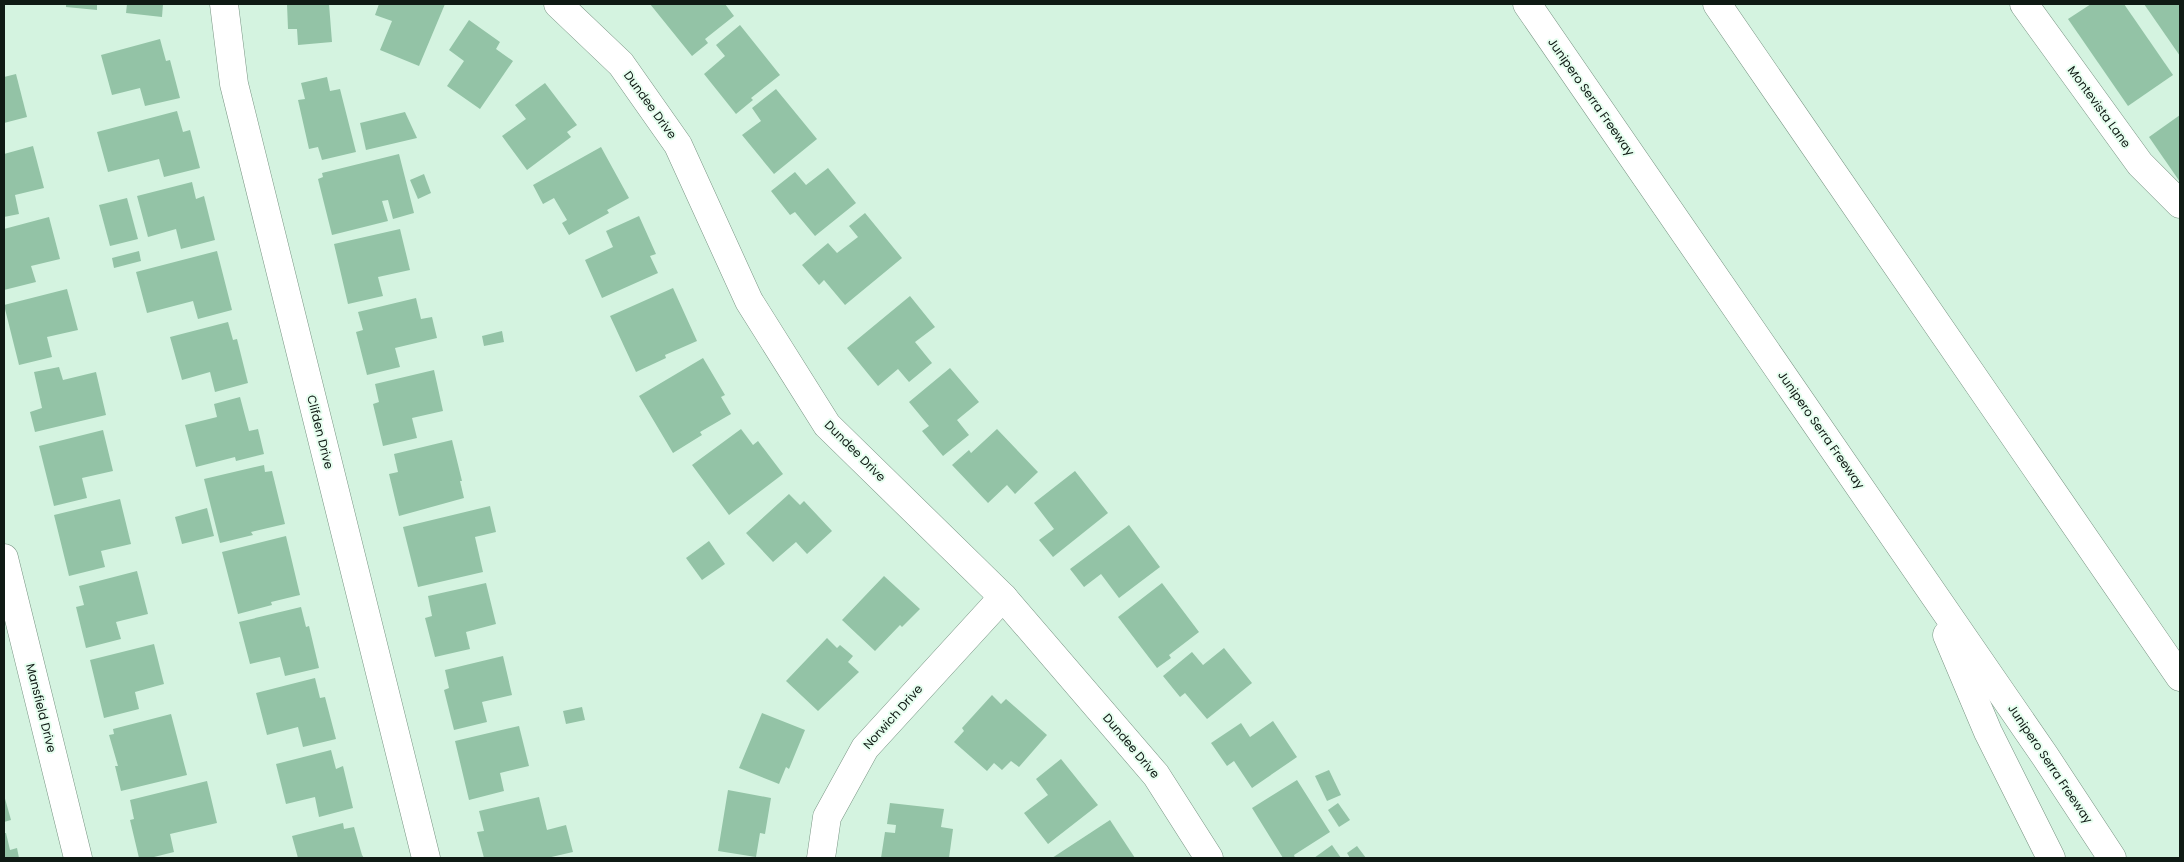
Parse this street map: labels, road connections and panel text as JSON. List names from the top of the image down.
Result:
{
  "streets": {
    "main road": [
      "Junipero Serra Freeway",
      "Dundee Drive",
      "Montevista Lane",
      "Clifden Drive",
      "Mansfield Drive",
      "Norwich Drive"
    ]
  },
  "crossings": [
    ["Dundee Drive", "Norwich Drive"]
  ]
}
